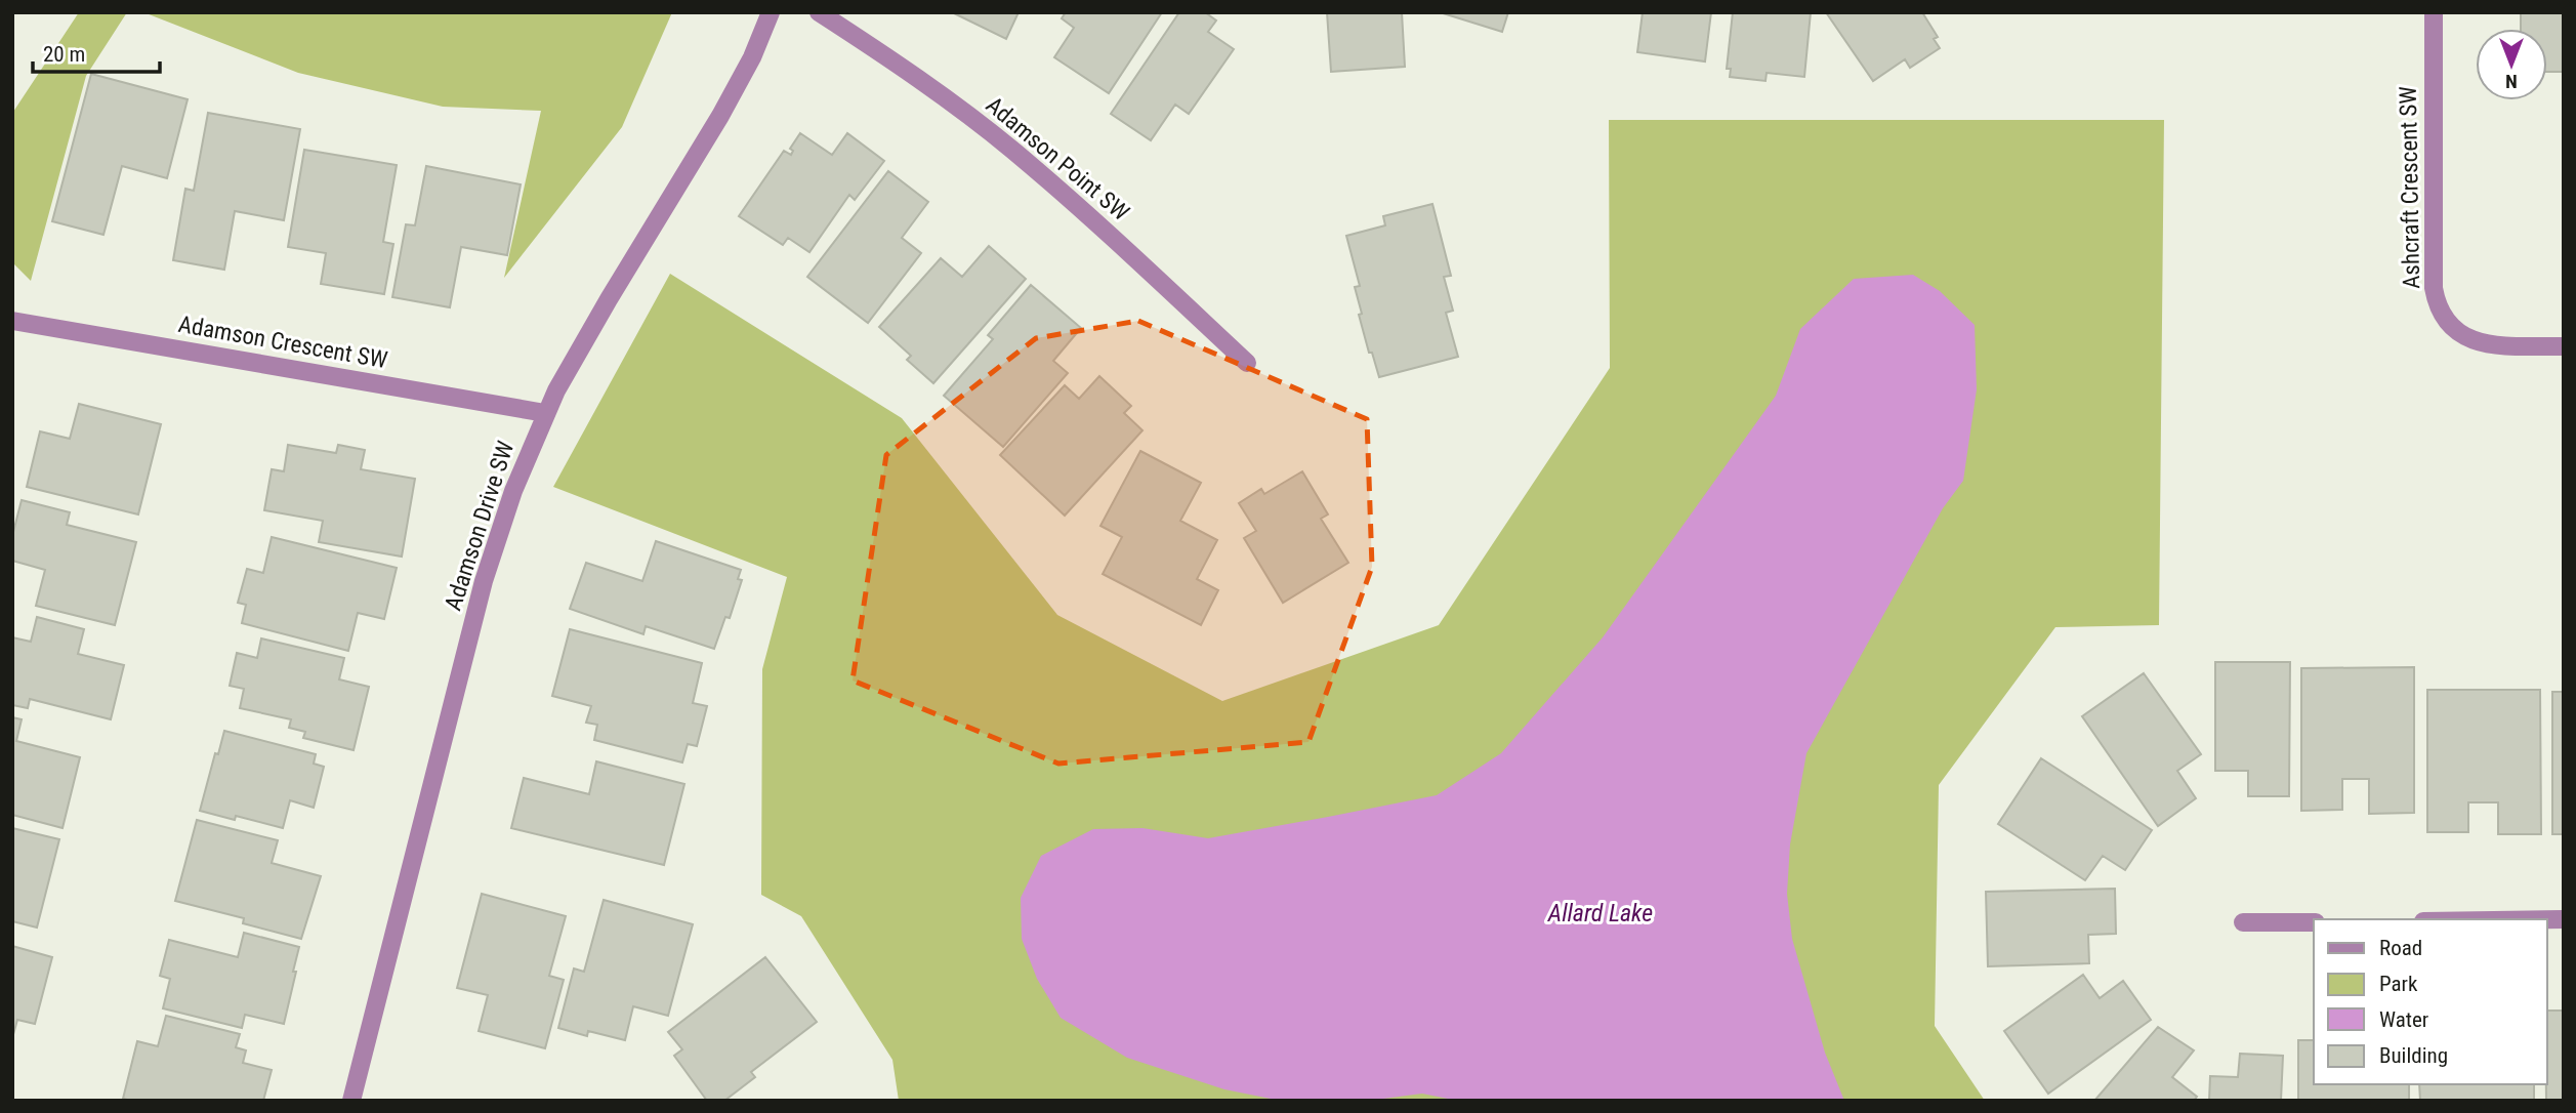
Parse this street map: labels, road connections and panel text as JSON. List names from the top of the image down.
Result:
{
  "streets": {
    "street": [
      "Adamson Point SW",
      "Ashcraft Crescent SW",
      "Adamson Crescent SW",
      "Adamson Drive SW"
    ]
  },
  "crossings": [
    ["Adamson Crescent SW", "Adamson Drive SW"]
  ],
  "water": ["Allard Lake"],
  "legend": [
    "Road",
    "Park",
    "Water",
    "Building"
  ],
  "scale_bar": "20 m",
  "north": "bottom"
}
